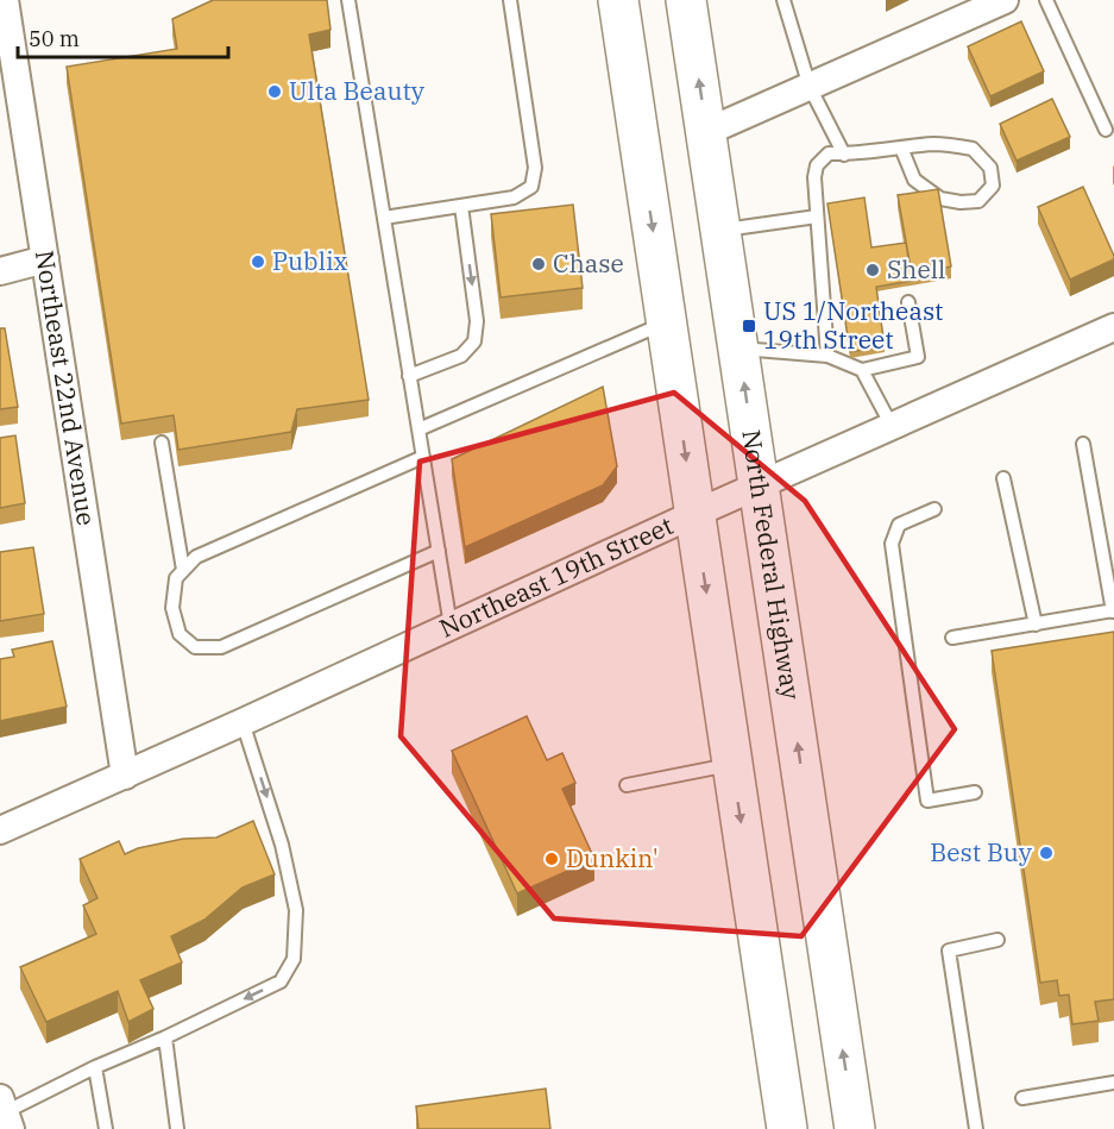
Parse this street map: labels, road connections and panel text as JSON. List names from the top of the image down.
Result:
{
  "streets": {
    "main road": ["North Federal Highway"],
    "street": ["Northeast 22nd Avenue", "Northeast 19th Street"]
  },
  "crossings": [
    ["Northeast 22nd Avenue", "Northeast 19th Street"],
    ["North Federal Highway", "Northeast 19th Street"]
  ],
  "places": {
    "other": [
      "Ulta Beauty",
      "Publix",
      "Chase",
      "Shell",
      "Best Buy",
      "Dunkin'"
    ],
    "transit": ["US 1/Northeast 19th Street"]
  },
  "scale_bar": "50 m"
}
